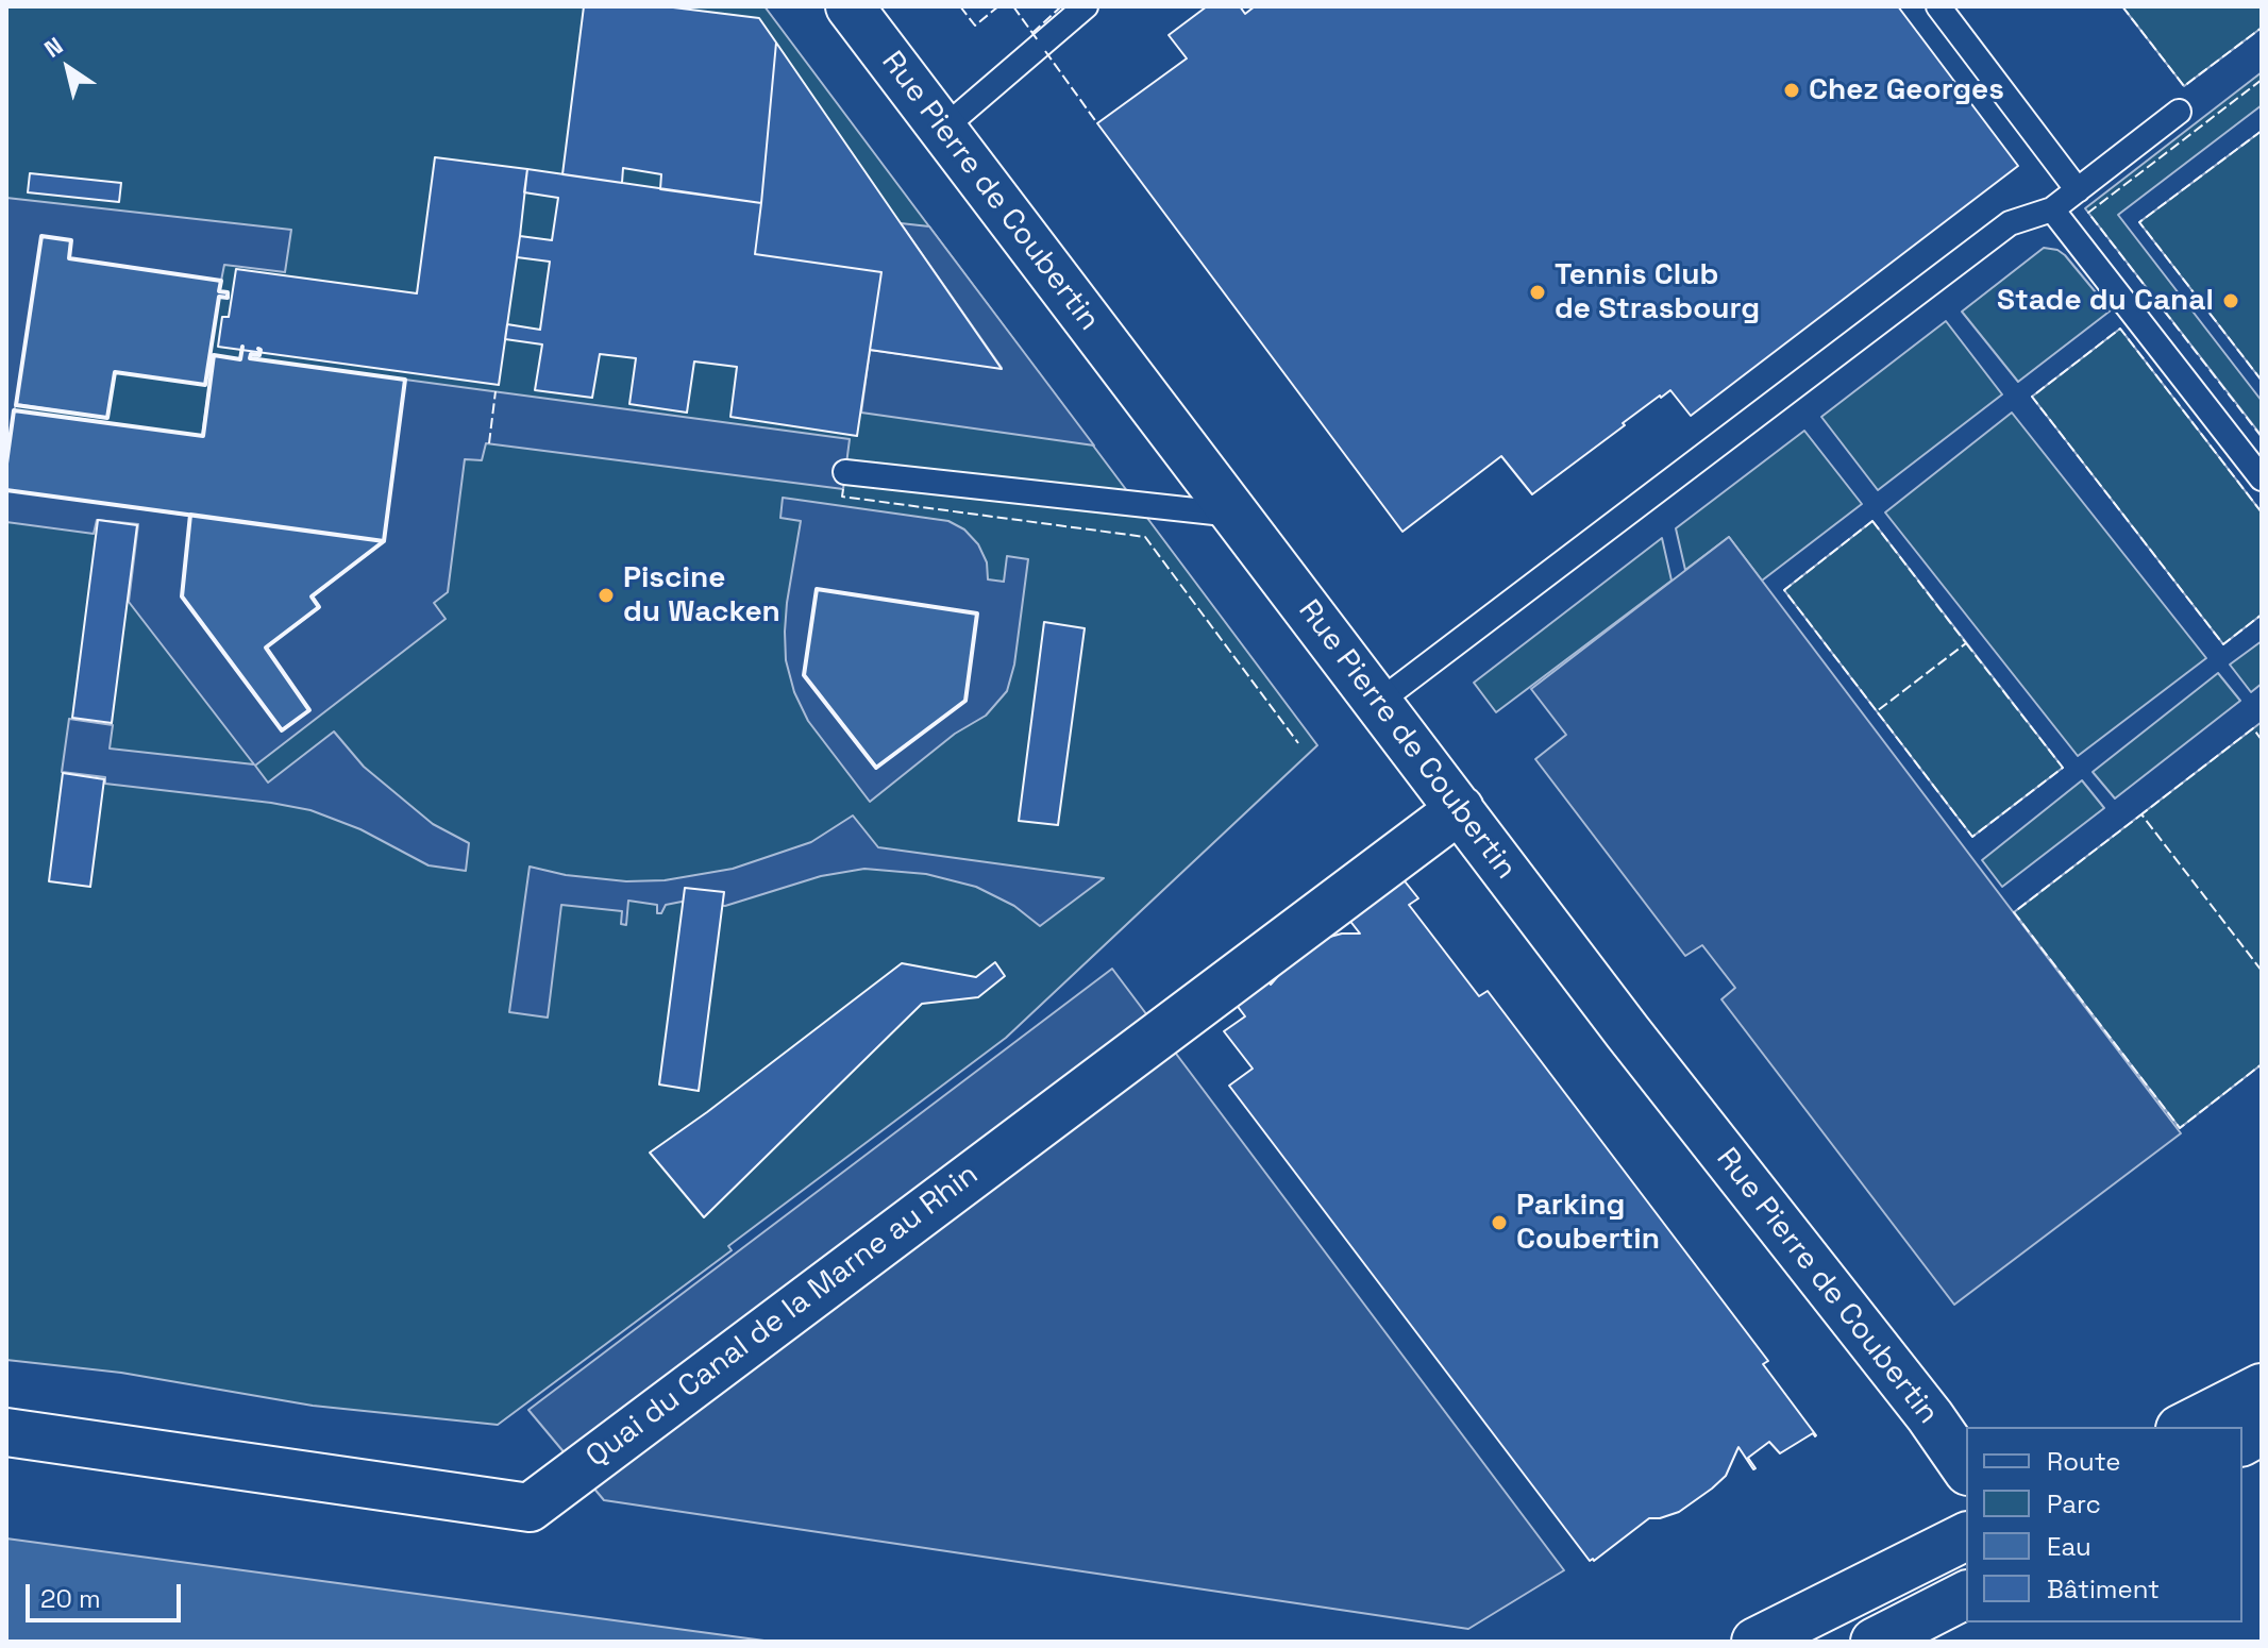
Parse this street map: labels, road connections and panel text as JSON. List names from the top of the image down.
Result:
{
  "streets": {
    "street": ["Rue Pierre de Coubertin", "Quai du Canal de la Marne au Rhin"]
  },
  "crossings": [
    ["Rue Pierre de Coubertin", "Quai du Canal de la Marne au Rhin"]
  ],
  "places": [
    "Chez Georges",
    "Tennis Club de Strasbourg",
    "Stade du Canal",
    "Piscine du Wacken",
    "Parking Coubertin"
  ],
  "legend": [
    "Route",
    "Parc",
    "Eau",
    "Bâtiment"
  ],
  "scale_bar": "20 m",
  "north": "top left"
}
